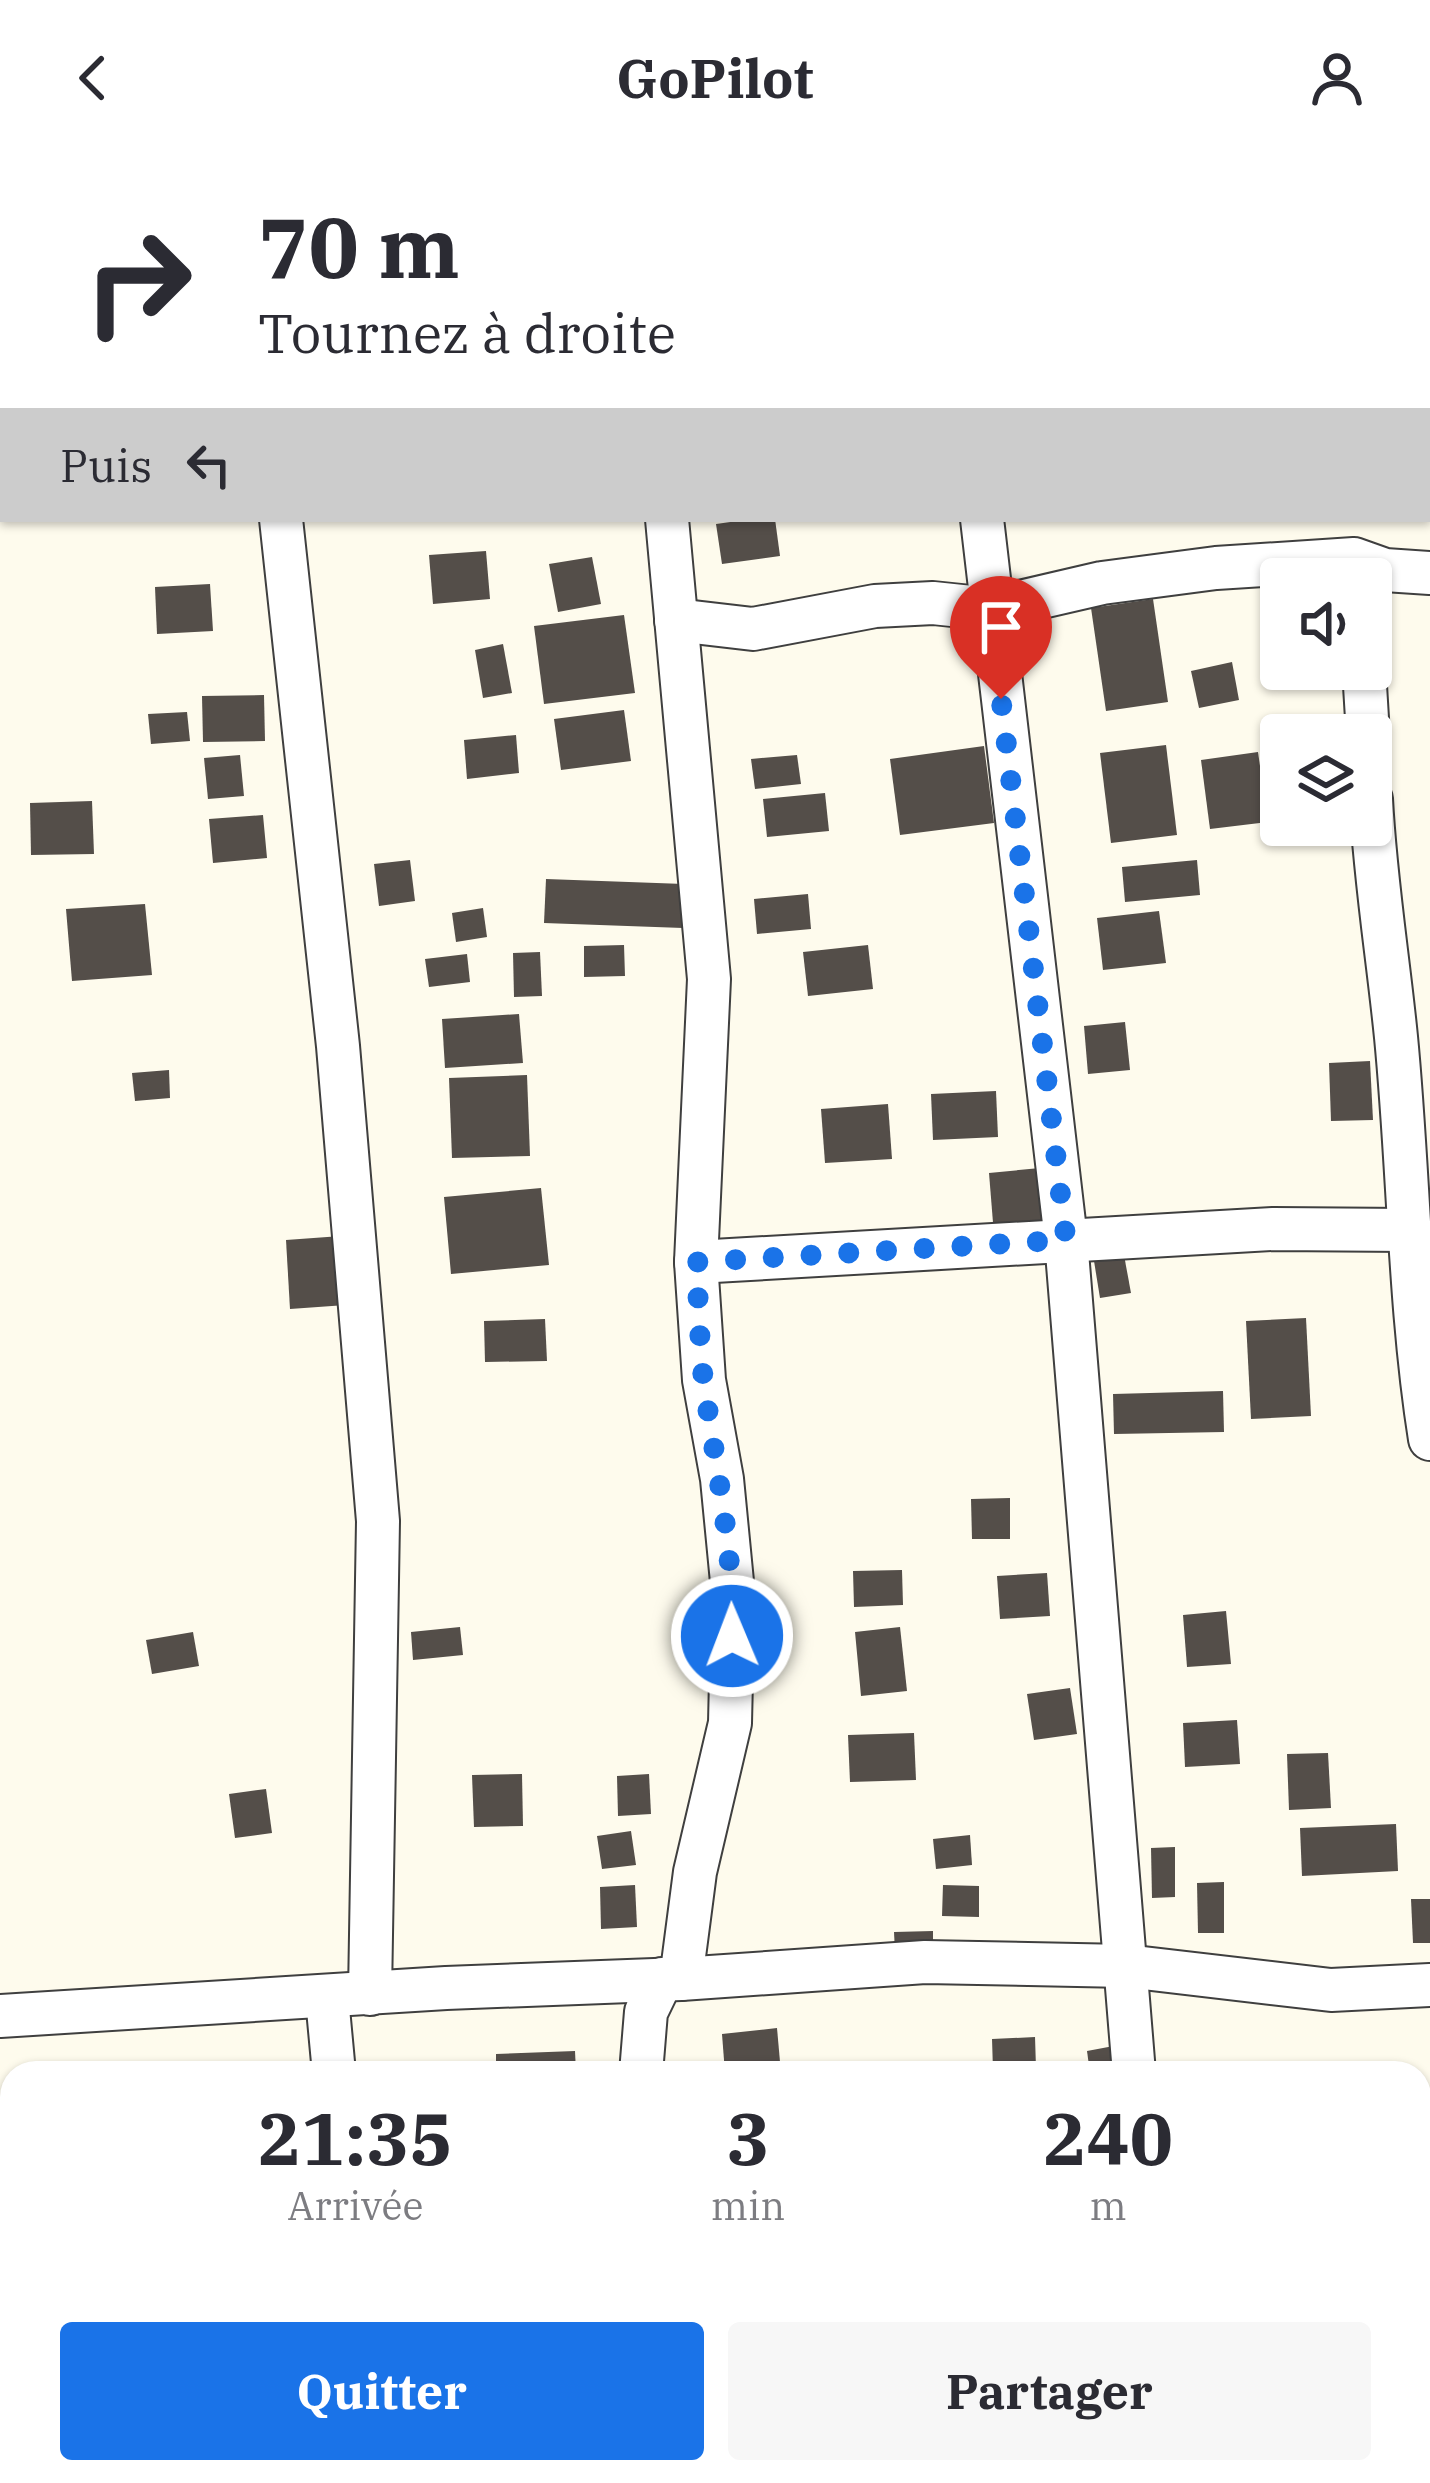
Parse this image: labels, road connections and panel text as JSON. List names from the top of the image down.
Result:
{
  "page": {
    "header": "GoPilot",
    "turn": ["70 m", "Tournez à droite"],
    "then": "Puis",
    "eta": [
      "21:35",
      "Arrivée",
      "3",
      "min",
      "240",
      "m"
    ],
    "buttons": ["Quitter", "Partager"]
  }
}
